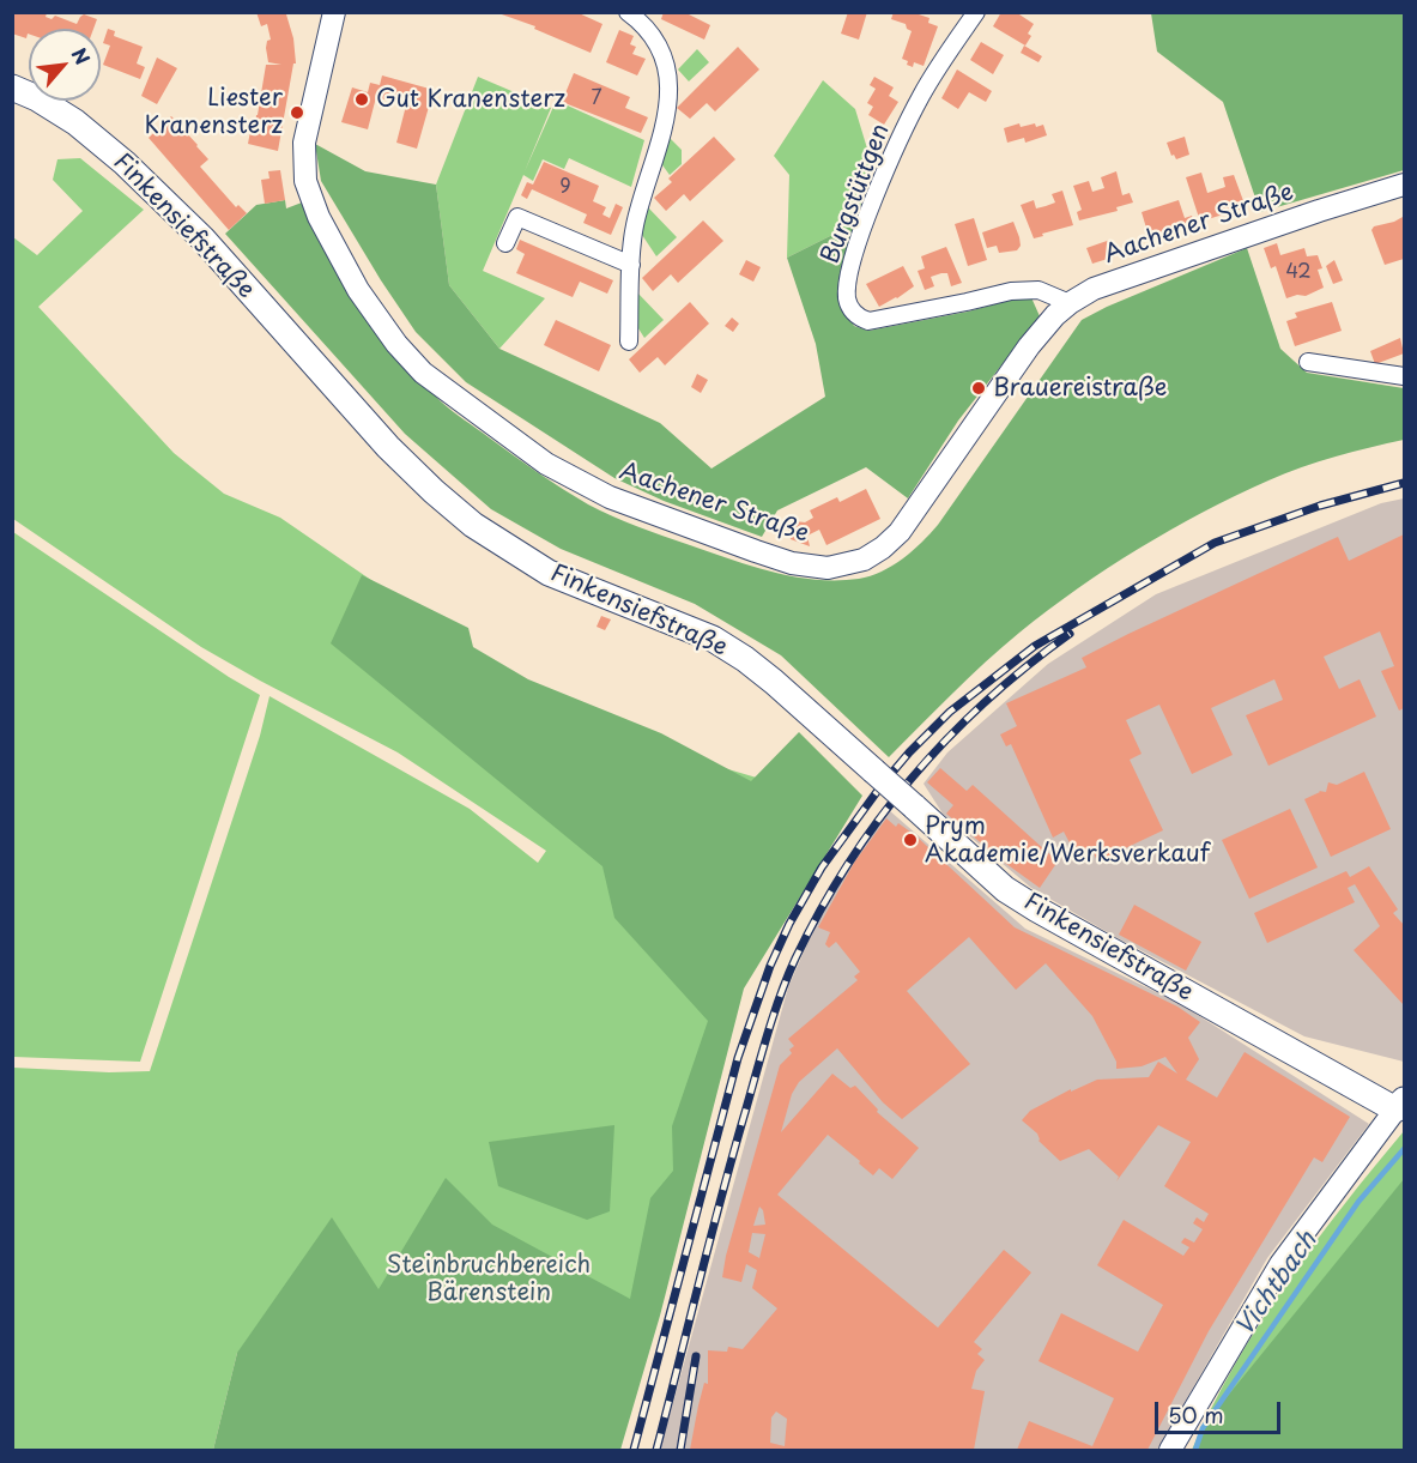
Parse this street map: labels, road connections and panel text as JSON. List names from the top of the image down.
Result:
{
  "streets": {
    "main road": ["Finkensiefstraße"],
    "street": ["Burgstüttgen", "Aachener Straße"]
  },
  "crossings": [
    ["Burgstüttgen", "Aachener Straße"]
  ],
  "water": ["Vichtbach"],
  "parks": ["Steinbruchbereich Bärenstein"],
  "places": [
    "Gut Kranensterz",
    "Liester Kranensterz",
    "Brauereistraße",
    "Prym Akademie/Werksverkauf"
  ],
  "house_numbers": ["7", "9", "42"],
  "scale_bar": "50 m",
  "north": "top right"
}
